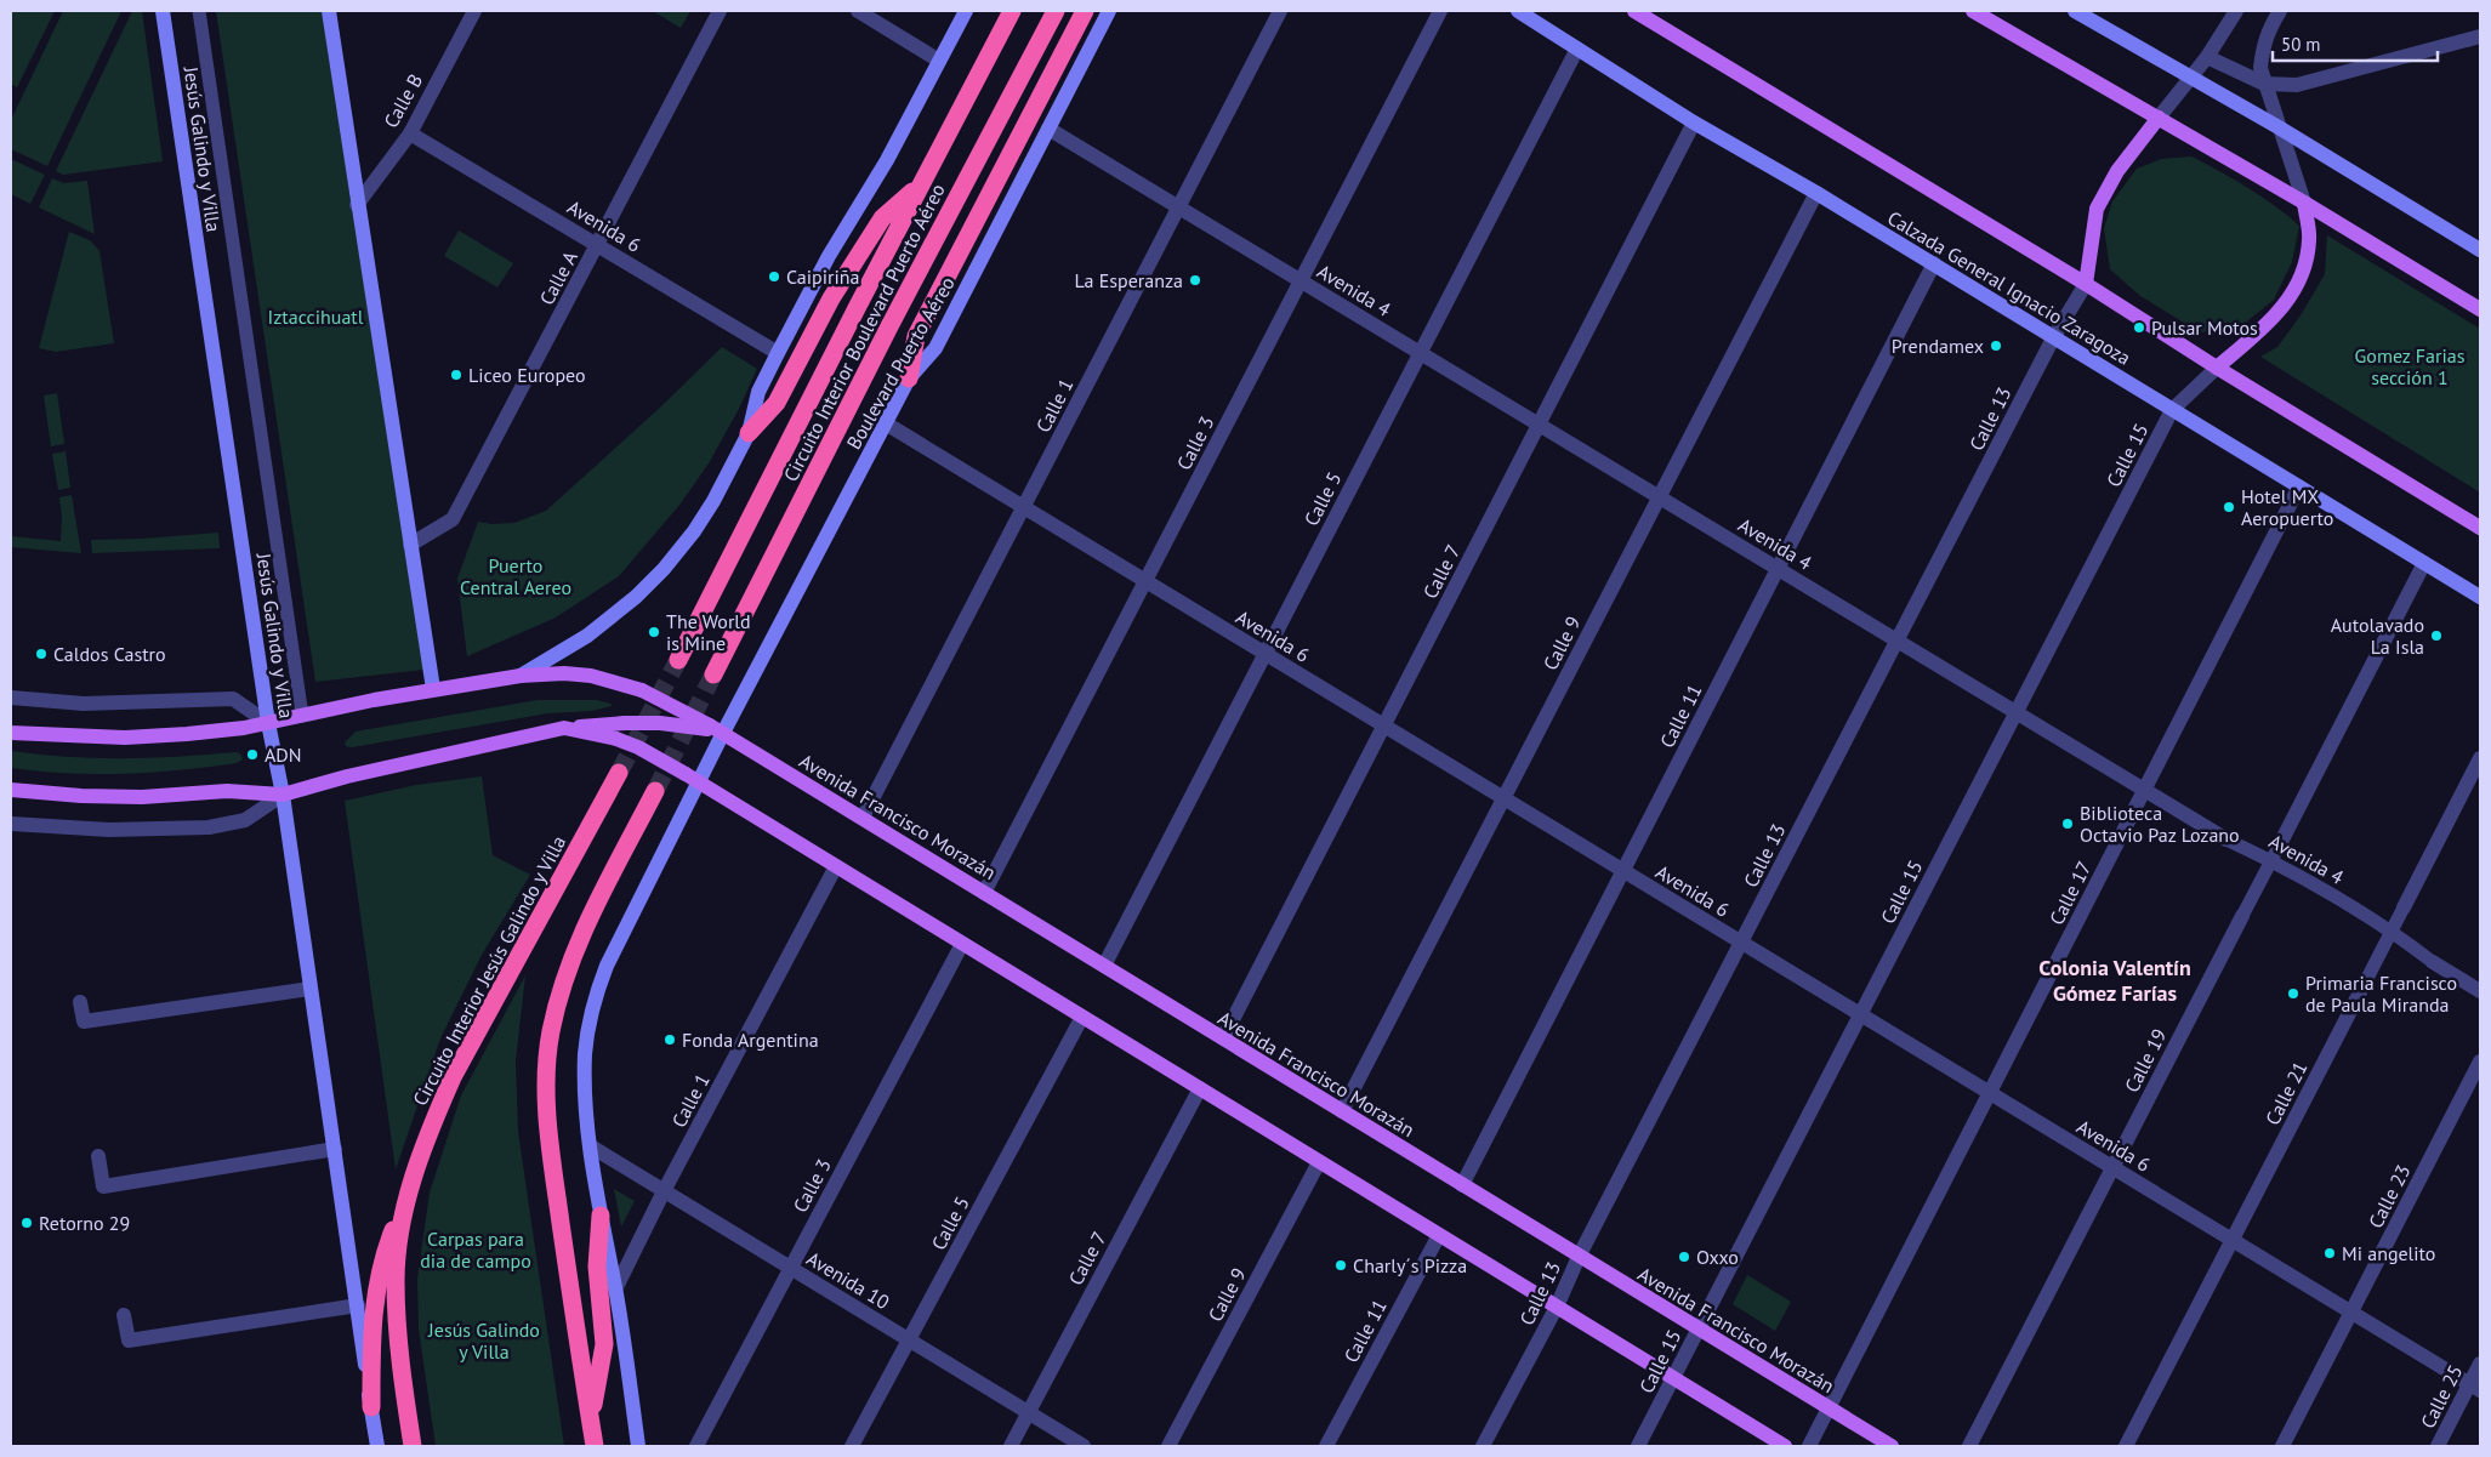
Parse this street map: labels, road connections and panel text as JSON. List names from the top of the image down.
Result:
{
  "streets": {
    "highway": ["Circuito Interior Boulevard Puerto Aéreo", "Circuito Interior Jesús Galindo y Villa"],
    "main road": [
      "Jesús Galindo y Villa",
      "Calzada General Ignacio Zaragoza",
      "Boulevard Puerto Aéreo",
      "Avenida Francisco Morazán"
    ],
    "street": [
      "Calle B",
      "Avenida 6",
      "Calle A",
      "Avenida 4",
      "Calle 1",
      "Calle 13",
      "Calle 3",
      "Calle 15",
      "Calle 5",
      "Calle 7",
      "Calle 9",
      "Calle 11",
      "Calle 17",
      "Calle 19",
      "Calle 21",
      "Calle 23",
      "Avenida 10",
      "Calle 25"
    ]
  },
  "crossings": [
    ["Calle B", "Avenida 6"],
    ["Jesús Galindo y Villa", "Avenida Francisco Morazán"],
    ["Avenida 6", "Calle A"],
    ["Avenida 6", "Boulevard Puerto Aéreo"],
    ["Avenida 6", "Calle 1"],
    ["Avenida 6", "Calle 13"],
    ["Avenida 6", "Calle 3"],
    ["Avenida 6", "Calle 15"],
    ["Avenida 6", "Calle 5"],
    ["Avenida 6", "Calle 7"],
    ["Avenida 6", "Calle 9"],
    ["Avenida 6", "Calle 11"],
    ["Avenida 6", "Calle 17"],
    ["Avenida 6", "Calle 19"],
    ["Avenida 6", "Calle 21"],
    ["Avenida 6", "Calle 23"],
    ["Avenida 6", "Calle 25"],
    ["Calzada General Ignacio Zaragoza", "Calle 13"],
    ["Calzada General Ignacio Zaragoza", "Calle 15"],
    ["Calzada General Ignacio Zaragoza", "Calle 5"],
    ["Calzada General Ignacio Zaragoza", "Calle 7"],
    ["Calzada General Ignacio Zaragoza", "Calle 9"],
    ["Calzada General Ignacio Zaragoza", "Calle 11"],
    ["Calzada General Ignacio Zaragoza", "Calle 17"],
    ["Calzada General Ignacio Zaragoza", "Calle 19"],
    ["Avenida 4", "Boulevard Puerto Aéreo"],
    ["Avenida 4", "Calle 1"],
    ["Avenida 4", "Calle 13"],
    ["Avenida 4", "Calle 3"],
    ["Avenida 4", "Calle 15"],
    ["Avenida 4", "Calle 5"],
    ["Avenida 4", "Calle 7"],
    ["Avenida 4", "Calle 9"],
    ["Avenida 4", "Calle 11"],
    ["Avenida 4", "Calle 17"],
    ["Avenida 4", "Calle 19"],
    ["Avenida 4", "Calle 21"],
    ["Boulevard Puerto Aéreo", "Avenida Francisco Morazán"],
    ["Calle 1", "Avenida Francisco Morazán"],
    ["Calle 1", "Avenida 10"],
    ["Calle 13", "Avenida Francisco Morazán"],
    ["Calle 3", "Avenida Francisco Morazán"],
    ["Calle 3", "Avenida 10"],
    ["Calle 15", "Avenida Francisco Morazán"],
    ["Calle 5", "Avenida Francisco Morazán"],
    ["Calle 5", "Avenida 10"],
    ["Calle 7", "Avenida Francisco Morazán"],
    ["Calle 7", "Avenida 10"],
    ["Calle 9", "Avenida Francisco Morazán"],
    ["Calle 11", "Avenida Francisco Morazán"],
    ["Avenida Francisco Morazán", "Calle 17"]
  ],
  "districts": ["Colonia Valentín Gómez Farías"],
  "parks": [
    "Iztaccihuatl",
    "Gomez Farias sección 1",
    "Puerto Central Aereo",
    "Carpas para dia de campo",
    "Jesús Galindo y Villa"
  ],
  "places": [
    "Caipiriña",
    "La Esperanza",
    "Pulsar Motos",
    "Prendamex",
    "Liceo Europeo",
    "Hotel MX Aeropuerto",
    "The World is Mine",
    "Autolavado La Isla",
    "Caldos Castro",
    "ADN",
    "Biblioteca Octavio Paz Lozano",
    "Primaria Francisco de Paula Miranda",
    "Fonda Argentina",
    "Retorno 29",
    "Mi angelito",
    "Oxxo",
    "Charly´s Pizza"
  ],
  "scale_bar": "50 m"
}
